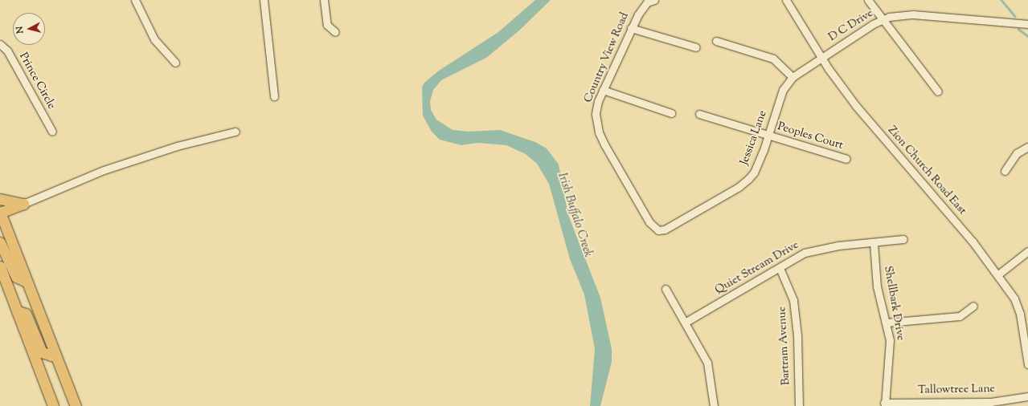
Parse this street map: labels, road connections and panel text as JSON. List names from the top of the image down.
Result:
{
  "streets": {
    "street": [
      "D C Drive",
      "Country View Road",
      "Prince Circle",
      "Peoples Court",
      "Jessica Lane",
      "Zion Church Road East",
      "Quiet Stream Drive",
      "Shellbark Drive",
      "Bartram Avenue",
      "Tallowtree Lane"
    ]
  },
  "crossings": [
    ["D C Drive", "Jessica Lane"],
    ["D C Drive", "Zion Church Road East"],
    ["Country View Road", "Jessica Lane"],
    ["Peoples Court", "Jessica Lane"],
    ["Jessica Lane", "Zion Church Road East"],
    ["Quiet Stream Drive", "Shellbark Drive"],
    ["Quiet Stream Drive", "Bartram Avenue"],
    ["Shellbark Drive", "Tallowtree Lane"]
  ],
  "water": ["Irish Buffalo Creek"],
  "north": "left"
}
